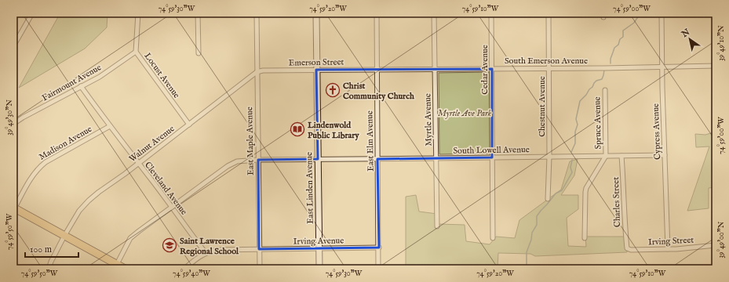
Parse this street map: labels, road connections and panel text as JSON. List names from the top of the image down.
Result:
{
  "streets": {
    "street": [
      "South Emerson Avenue",
      "Emerson Street",
      "Cedar Avenue",
      "Locust Avenue",
      "Fairmount Avenue",
      "Chestnut Avenue",
      "Myrtle Avenue",
      "Spruce Avenue",
      "Cypress Avenue",
      "East Maple Avenue",
      "East Elm Avenue",
      "Madison Avenue",
      "Walnut Avenue",
      "South Lowell Avenue",
      "Cleveland Avenue",
      "East Linden Avenue",
      "Charles Street",
      "Irving Avenue",
      "Irving Street"
    ]
  },
  "crossings": [
    ["South Emerson Avenue", "Emerson Street"],
    ["South Emerson Avenue", "Cedar Avenue"],
    ["South Emerson Avenue", "Chestnut Avenue"],
    ["South Emerson Avenue", "Myrtle Avenue"],
    ["South Emerson Avenue", "Cypress Avenue"],
    ["South Emerson Avenue", "East Elm Avenue"],
    ["Emerson Street", "East Maple Avenue"],
    ["Emerson Street", "East Elm Avenue"],
    ["Emerson Street", "Walnut Avenue"],
    ["Emerson Street", "East Linden Avenue"],
    ["Cedar Avenue", "South Lowell Avenue"],
    ["Locust Avenue", "Fairmount Avenue"],
    ["Locust Avenue", "Walnut Avenue"],
    ["Fairmount Avenue", "Cleveland Avenue"],
    ["Chestnut Avenue", "South Lowell Avenue"],
    ["Myrtle Avenue", "South Lowell Avenue"],
    ["Spruce Avenue", "South Lowell Avenue"],
    ["Cypress Avenue", "South Lowell Avenue"],
    ["Cypress Avenue", "Irving Street"],
    ["East Maple Avenue", "Walnut Avenue"],
    ["East Maple Avenue", "South Lowell Avenue"],
    ["East Maple Avenue", "Irving Avenue"],
    ["East Elm Avenue", "South Lowell Avenue"],
    ["East Elm Avenue", "Irving Avenue"],
    ["Madison Avenue", "Cleveland Avenue"],
    ["Walnut Avenue", "Cleveland Avenue"],
    ["South Lowell Avenue", "Cleveland Avenue"],
    ["South Lowell Avenue", "East Linden Avenue"],
    ["South Lowell Avenue", "Charles Street"],
    ["Cleveland Avenue", "Irving Avenue"],
    ["East Linden Avenue", "Irving Avenue"],
    ["Charles Street", "Irving Street"]
  ],
  "parks": ["Myrtle Ave Park"],
  "places": {
    "church": ["Christ Community Church"],
    "library": ["Lindenwold Public Library"],
    "school or university": ["Saint Lawrence Regional School"]
  },
  "scale_bar": "100 m",
  "north": "top left",
  "coordinates": [
    "74°59'30\"W",
    "74°59'20\"W",
    "74°59'10\"W",
    "74°59'00\"W",
    "39°49'10\"N",
    "39°49'30\"N",
    "74°59'50\"W",
    "39°49'00\"N",
    "74°59'40\"W"
  ]
}
